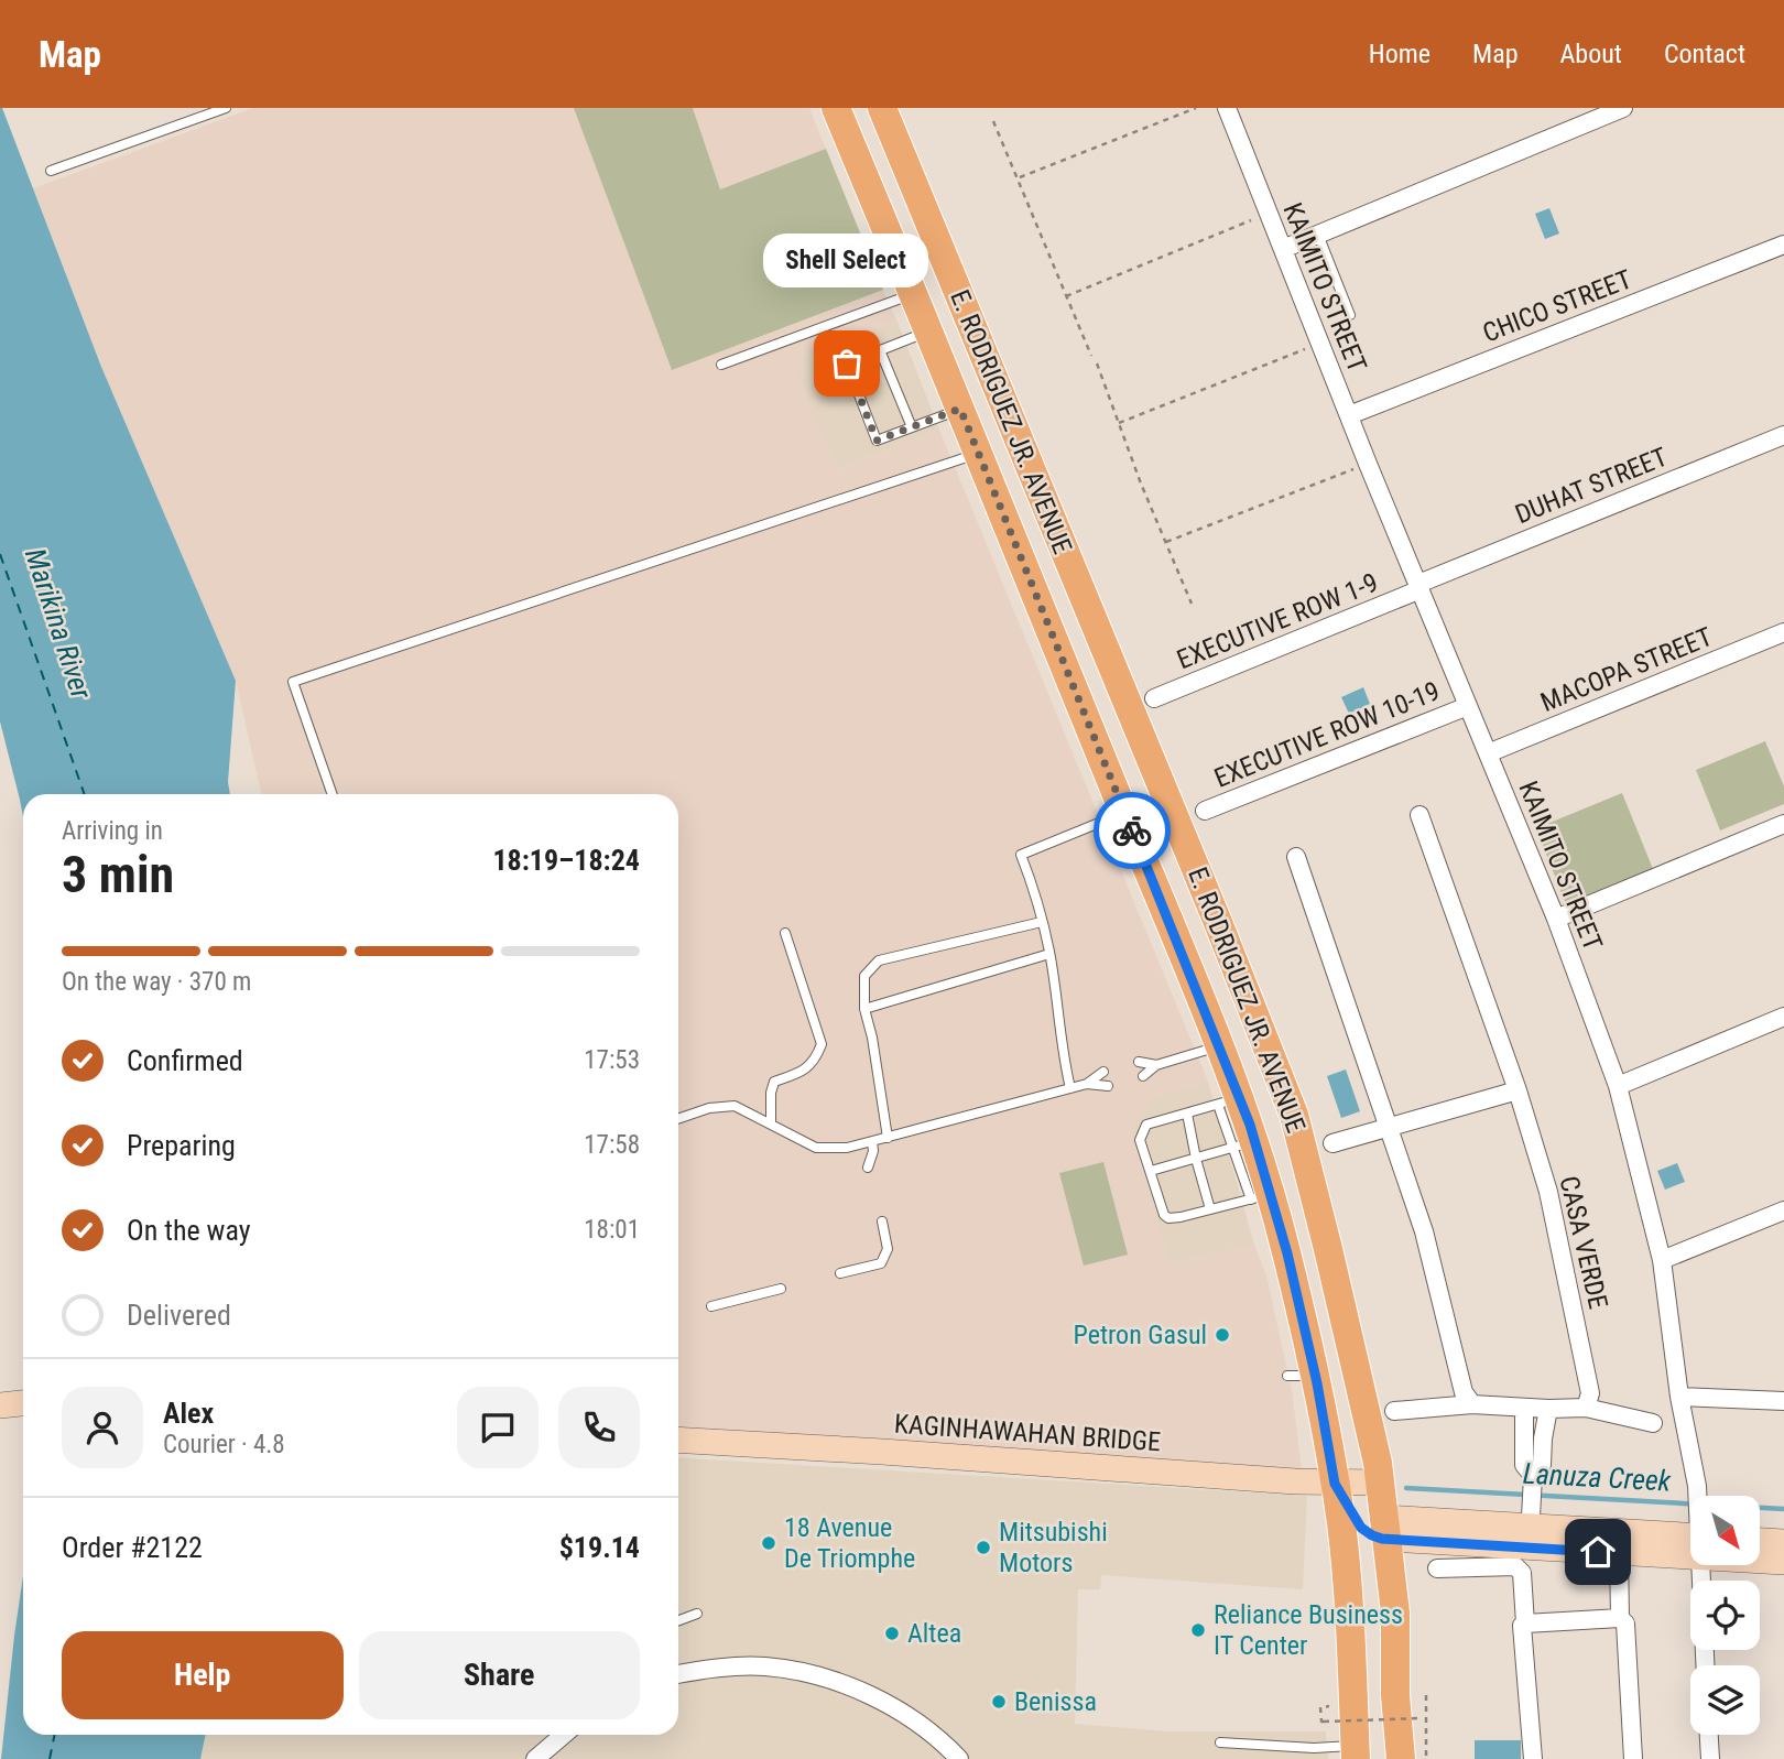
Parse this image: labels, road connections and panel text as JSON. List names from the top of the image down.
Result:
{
  "streets": {
    "main road": ["E. RODRIGUEZ JR. AVENUE", "KAGINHAWAHAN BRIDGE"],
    "street": [
      "KAIMITO STREET",
      "CHICO STREET",
      "DUHAT STREET",
      "EXECUTIVE ROW 1-9",
      "MACOPA STREET",
      "EXECUTIVE ROW 10-19",
      "CASA VERDE"
    ]
  },
  "crossings": [
    ["KAIMITO STREET", "CHICO STREET"],
    ["KAIMITO STREET", "DUHAT STREET"],
    ["KAIMITO STREET", "EXECUTIVE ROW 1-9"],
    ["KAIMITO STREET", "MACOPA STREET"],
    ["KAIMITO STREET", "EXECUTIVE ROW 10-19"],
    ["E. RODRIGUEZ JR. AVENUE", "KAGINHAWAHAN BRIDGE"],
    ["DUHAT STREET", "EXECUTIVE ROW 1-9"]
  ],
  "water": ["Marikina River", "Lanuza Creek"],
  "places": [
    "Shell Select",
    "Petron Gasul",
    "18 Avenue De Triomphe",
    "Mitsubishi Motors",
    "Reliance Business IT Center",
    "Altea",
    "Benissa"
  ],
  "north": "bottom right",
  "page": {
    "header": "Map",
    "nav": [
      "Home",
      "Map",
      "About",
      "Contact"
    ],
    "bubble": "Shell Select",
    "heading": ["3 min", "Arriving in", "18:19–18:24"],
    "panel": [
      "Alex",
      "Courier · 4.8",
      "Order #2122",
      "$19.14"
    ],
    "bar": "On the way · 370 m",
    "list": [
      ["Confirmed", "17:53"],
      ["Preparing", "17:58"],
      ["On the way", "18:01"],
      "Delivered"
    ],
    "buttons": ["Help", "Share"]
  }
}
